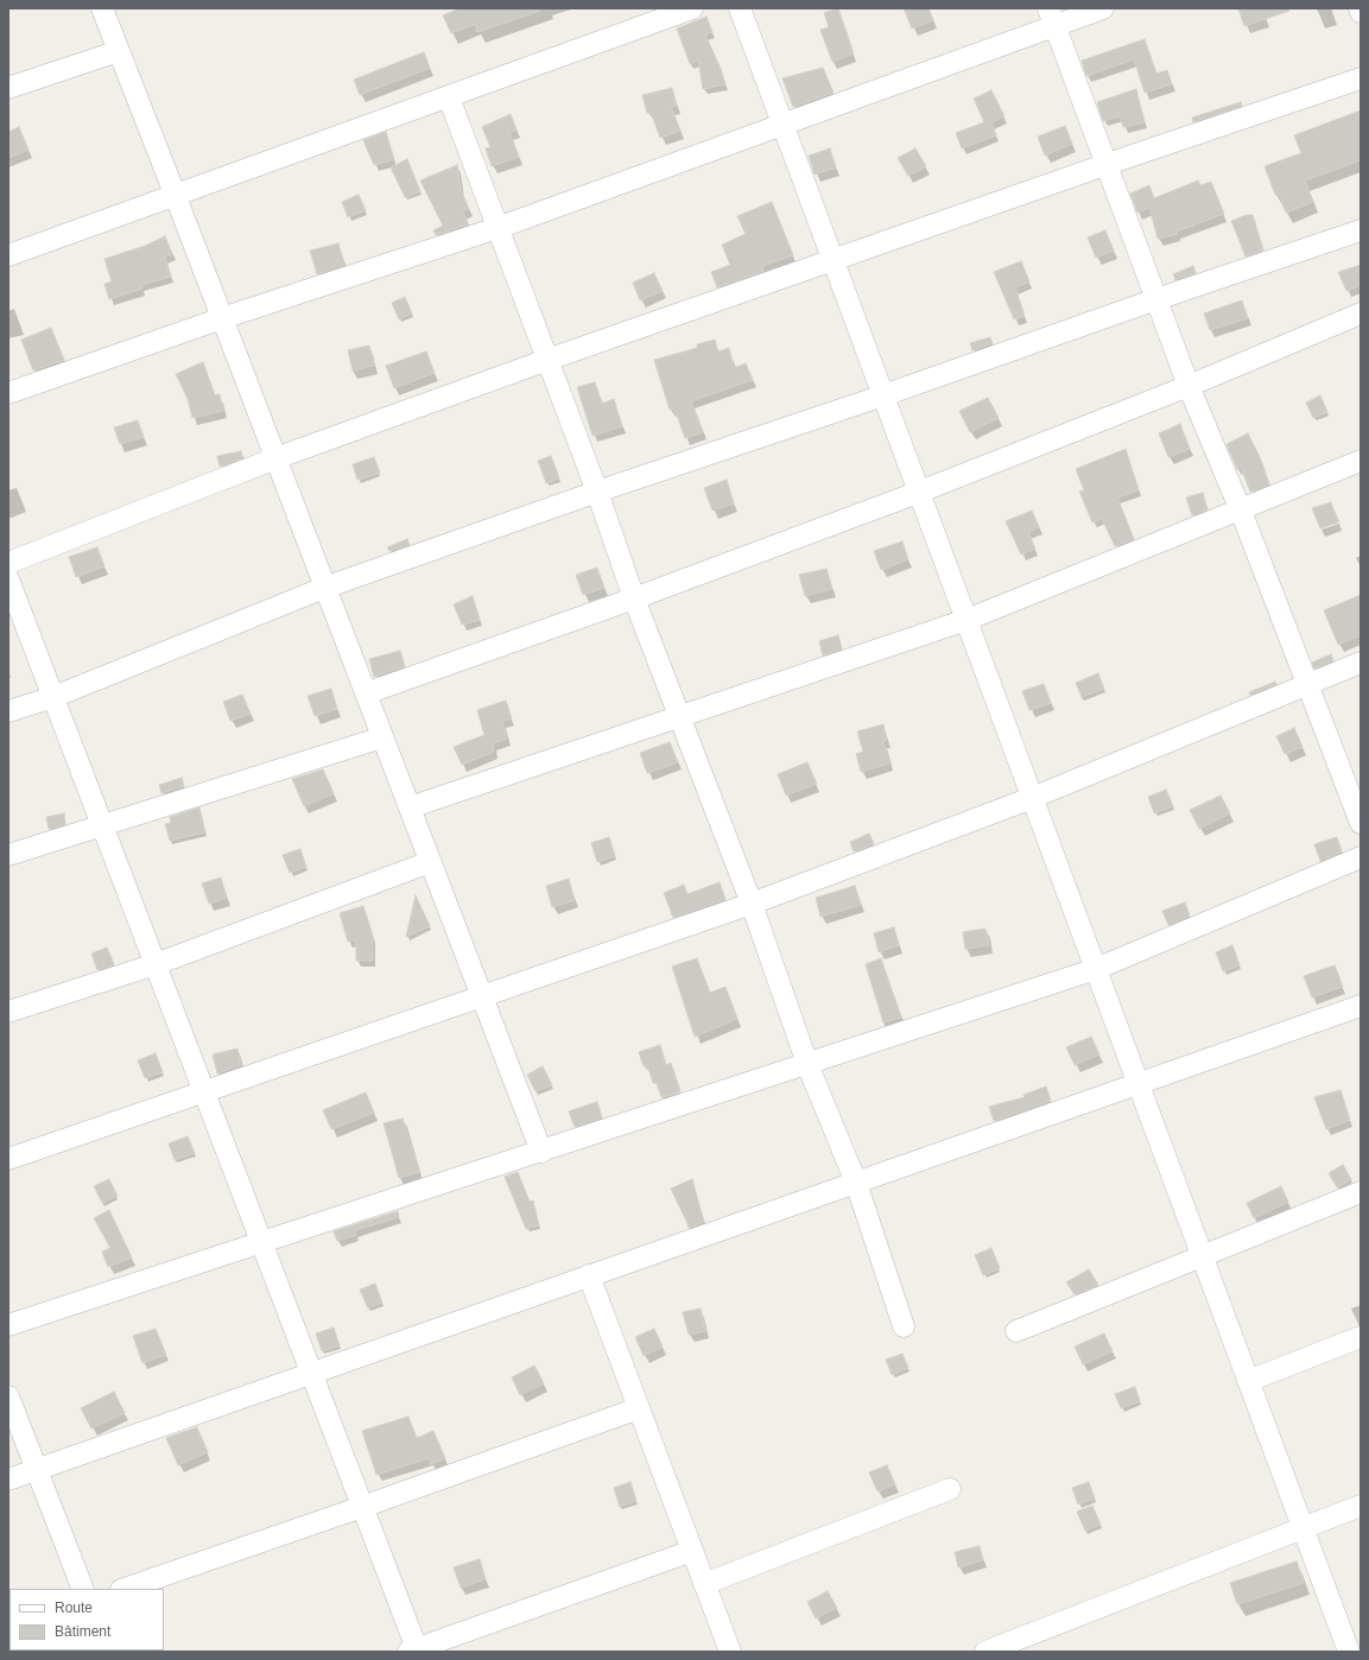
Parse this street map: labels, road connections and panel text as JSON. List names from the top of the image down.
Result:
{
  "legend": ["Route", "Bâtiment"]
}
